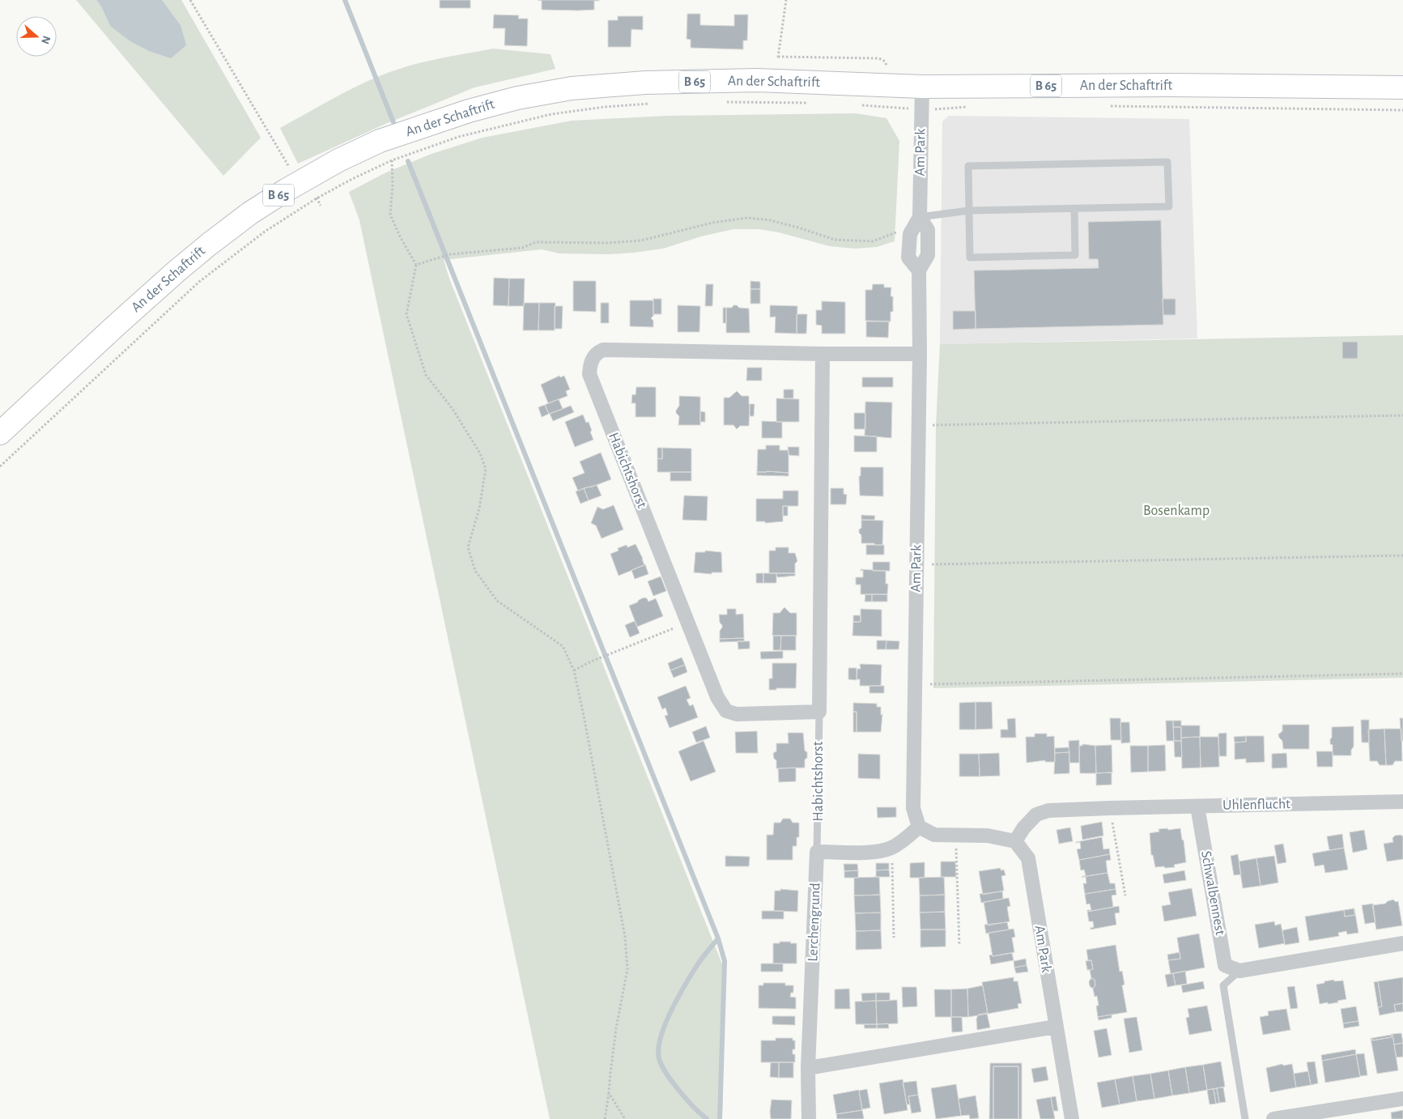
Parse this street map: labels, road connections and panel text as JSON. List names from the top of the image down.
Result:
{
  "streets": {
    "main road": ["B 65", "An der Schaftrift"],
    "street": [
      "Am Park",
      "Habichtshorst",
      "Uhlenflucht",
      "Schwalbennest",
      "Lerchengrund"
    ]
  },
  "crossings": [
    ["An der Schaftrift", "Am Park"],
    ["Am Park", "Habichtshorst"],
    ["Am Park", "Uhlenflucht"],
    ["Habichtshorst", "Lerchengrund"],
    ["Uhlenflucht", "Schwalbennest"]
  ],
  "parks": ["Bosenkamp"],
  "north": "right"
}
